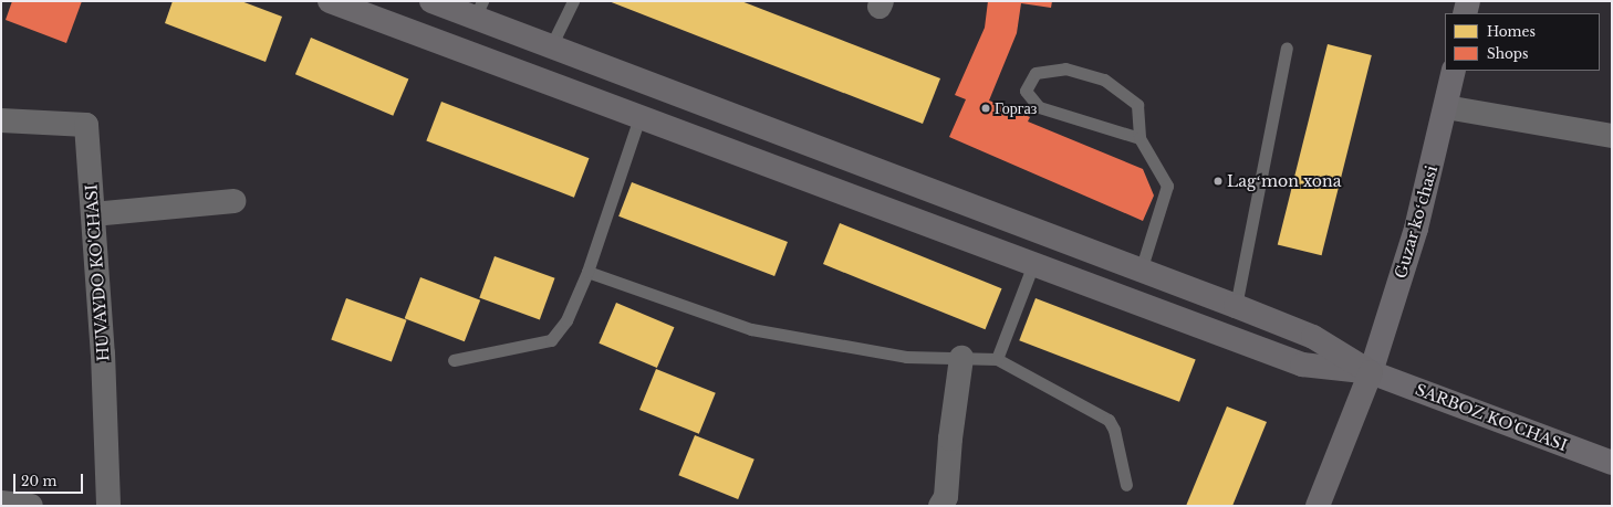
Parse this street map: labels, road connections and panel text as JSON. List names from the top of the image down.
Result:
{
  "streets": {
    "main road": ["Guzar koʻchasi", "SARBOZ KO'CHASI"],
    "street": ["HUVAYDO KO'CHASI"]
  },
  "crossings": [
    ["Guzar koʻchasi", "SARBOZ KO'CHASI"]
  ],
  "places": ["Горгаз", "Lagʻmon xona"],
  "legend": ["Homes", "Shops"],
  "scale_bar": "20 m"
}
